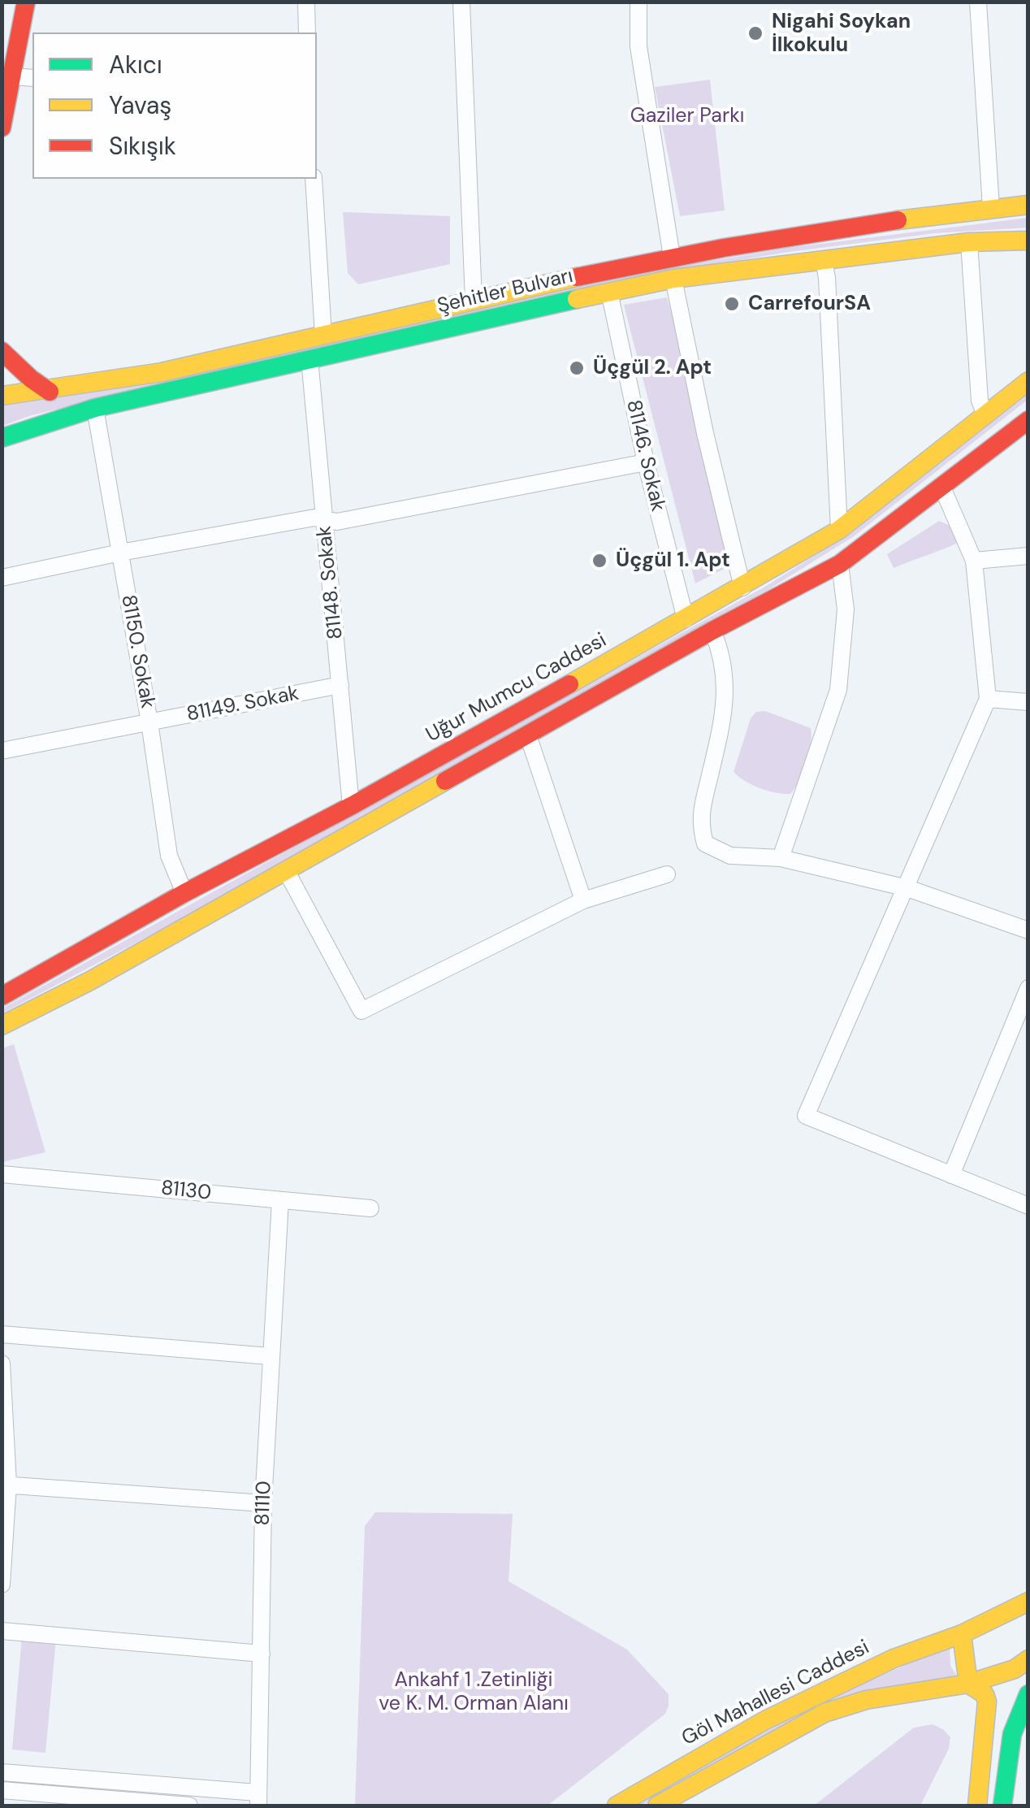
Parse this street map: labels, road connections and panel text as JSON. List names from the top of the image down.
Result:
{
  "streets": {
    "main road": ["Şehitler Bulvarı", "Uğur Mumcu Caddesi", "Göl Mahallesi Caddesi"],
    "street": [
      "81146. Sokak",
      "81148. Sokak",
      "81150. Sokak",
      "81149. Sokak",
      "81130",
      "81110"
    ]
  },
  "crossings": [
    ["Şehitler Bulvarı", "81146. Sokak"],
    ["Şehitler Bulvarı", "81148. Sokak"],
    ["Şehitler Bulvarı", "81150. Sokak"],
    ["81146. Sokak", "Uğur Mumcu Caddesi"],
    ["81148. Sokak", "Uğur Mumcu Caddesi"],
    ["81148. Sokak", "81149. Sokak"],
    ["81150. Sokak", "Uğur Mumcu Caddesi"],
    ["81150. Sokak", "81149. Sokak"],
    ["81130", "81110"]
  ],
  "parks": ["Gaziler Parkı", "Ankahf 1 .Zetinliği ve K. M. Orman Alanı"],
  "places": [
    "Nigahi Soykan İlkokulu",
    "CarrefourSA",
    "Üçgül 2. Apt",
    "Üçgül 1. Apt"
  ],
  "legend": ["Akıcı", "Yavaş", "Sıkışık"]
}
